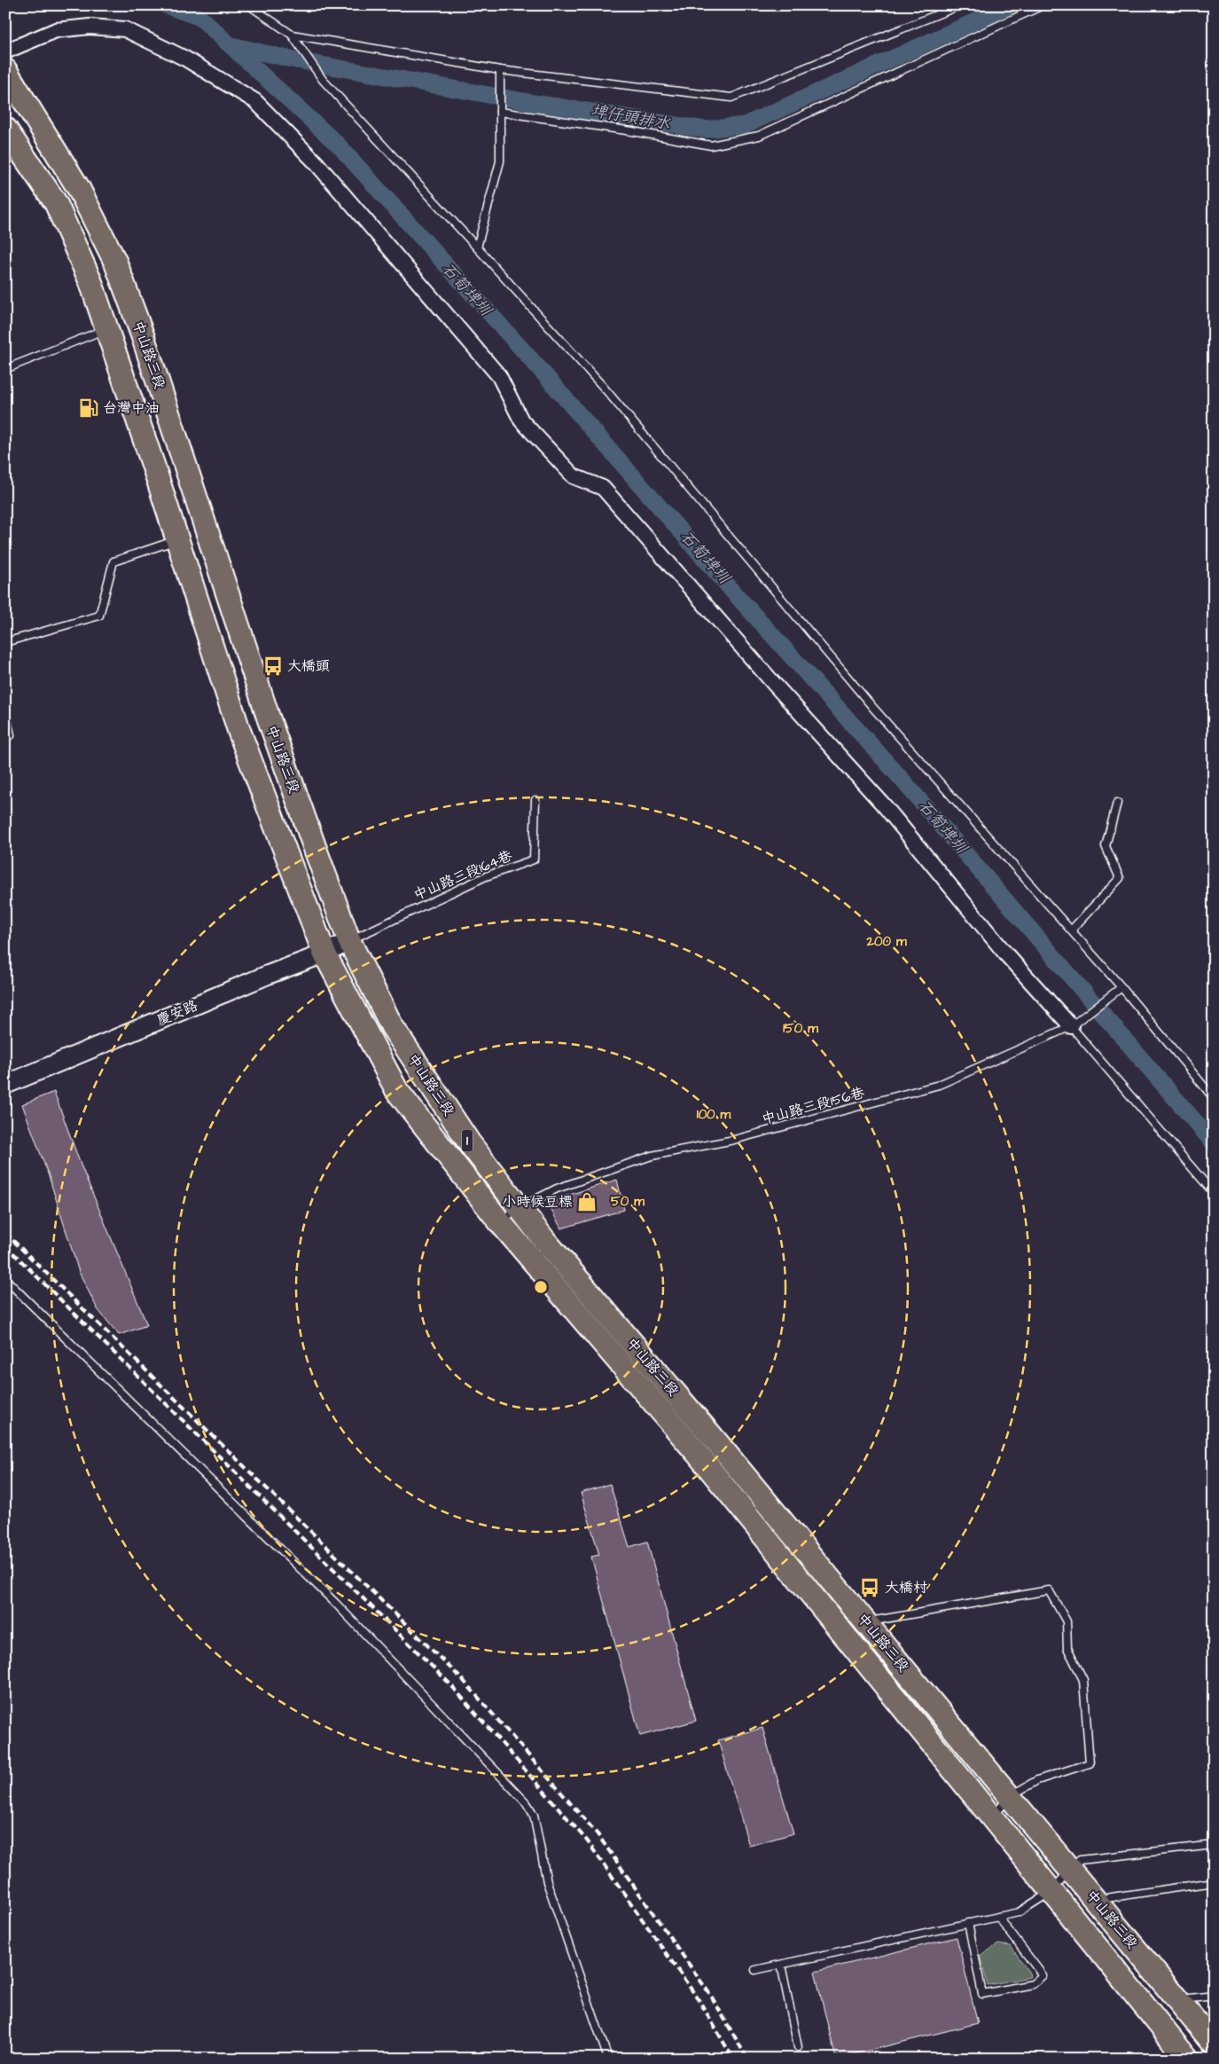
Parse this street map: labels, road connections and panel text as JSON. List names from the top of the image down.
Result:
{
  "streets": {
    "main road": ["中山路三段", "1"],
    "street": ["慶安路"],
    "lane": ["中山路三段164巷", "中山路三段156巷"]
  },
  "crossings": [
    ["中山路三段", "中山路三段164巷"],
    ["中山路三段", "慶安路"],
    ["中山路三段", "中山路三段156巷"],
    ["中山路三段164巷", "慶安路"]
  ],
  "water": ["埤仔頭排水", "石筍埤圳"],
  "places": {
    "fuel station": ["台灣中油"],
    "bus stop": ["大橋頭", "大橋村"],
    "shop": ["小時候豆標"]
  },
  "rings": [
    "200 m",
    "150 m",
    "100 m",
    "50 m"
  ]
}
